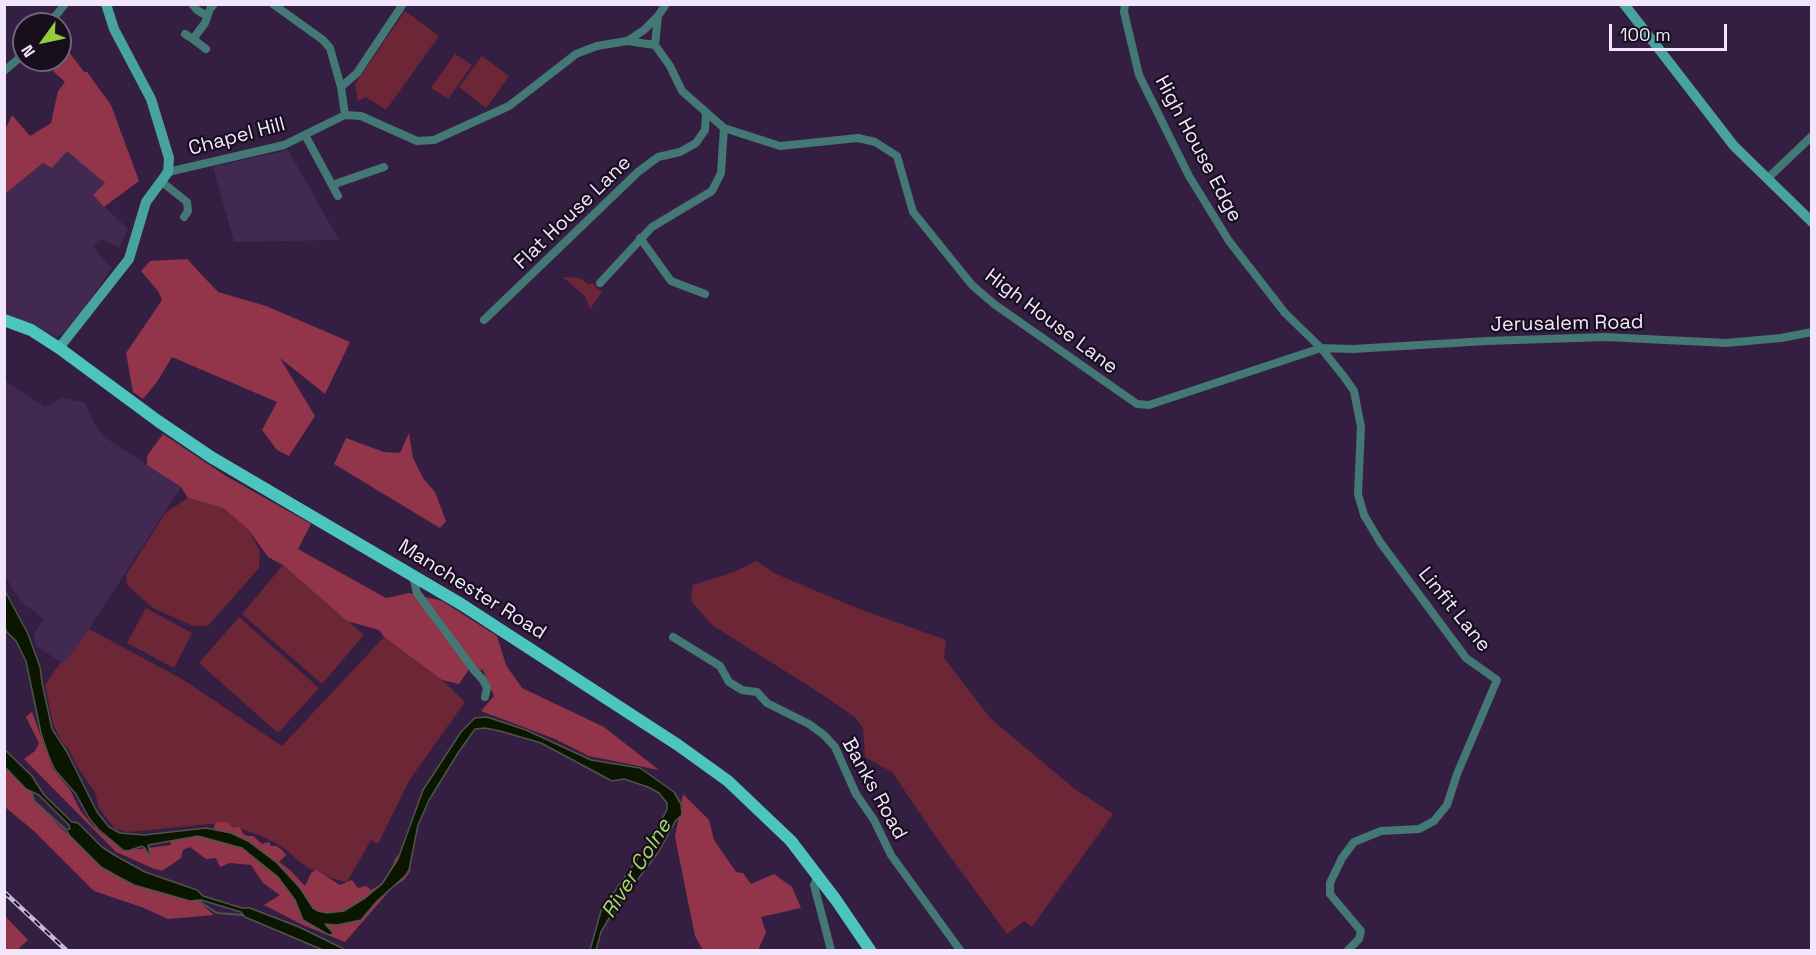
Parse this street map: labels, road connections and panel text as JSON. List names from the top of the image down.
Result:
{
  "streets": {
    "main road": ["Manchester Road"],
    "street": [
      "Chapel Hill",
      "High House Edge",
      "Flat House Lane",
      "High House Lane",
      "Jerusalem Road",
      "Linfit Lane",
      "Banks Road"
    ]
  },
  "crossings": [
    ["High House Edge", "High House Lane"],
    ["High House Edge", "Jerusalem Road"],
    ["High House Edge", "Linfit Lane"],
    ["Flat House Lane", "High House Lane"],
    ["High House Lane", "Jerusalem Road"],
    ["High House Lane", "Linfit Lane"],
    ["Jerusalem Road", "Linfit Lane"]
  ],
  "water": ["River Colne"],
  "scale_bar": "100 m",
  "north": "bottom left"
}
